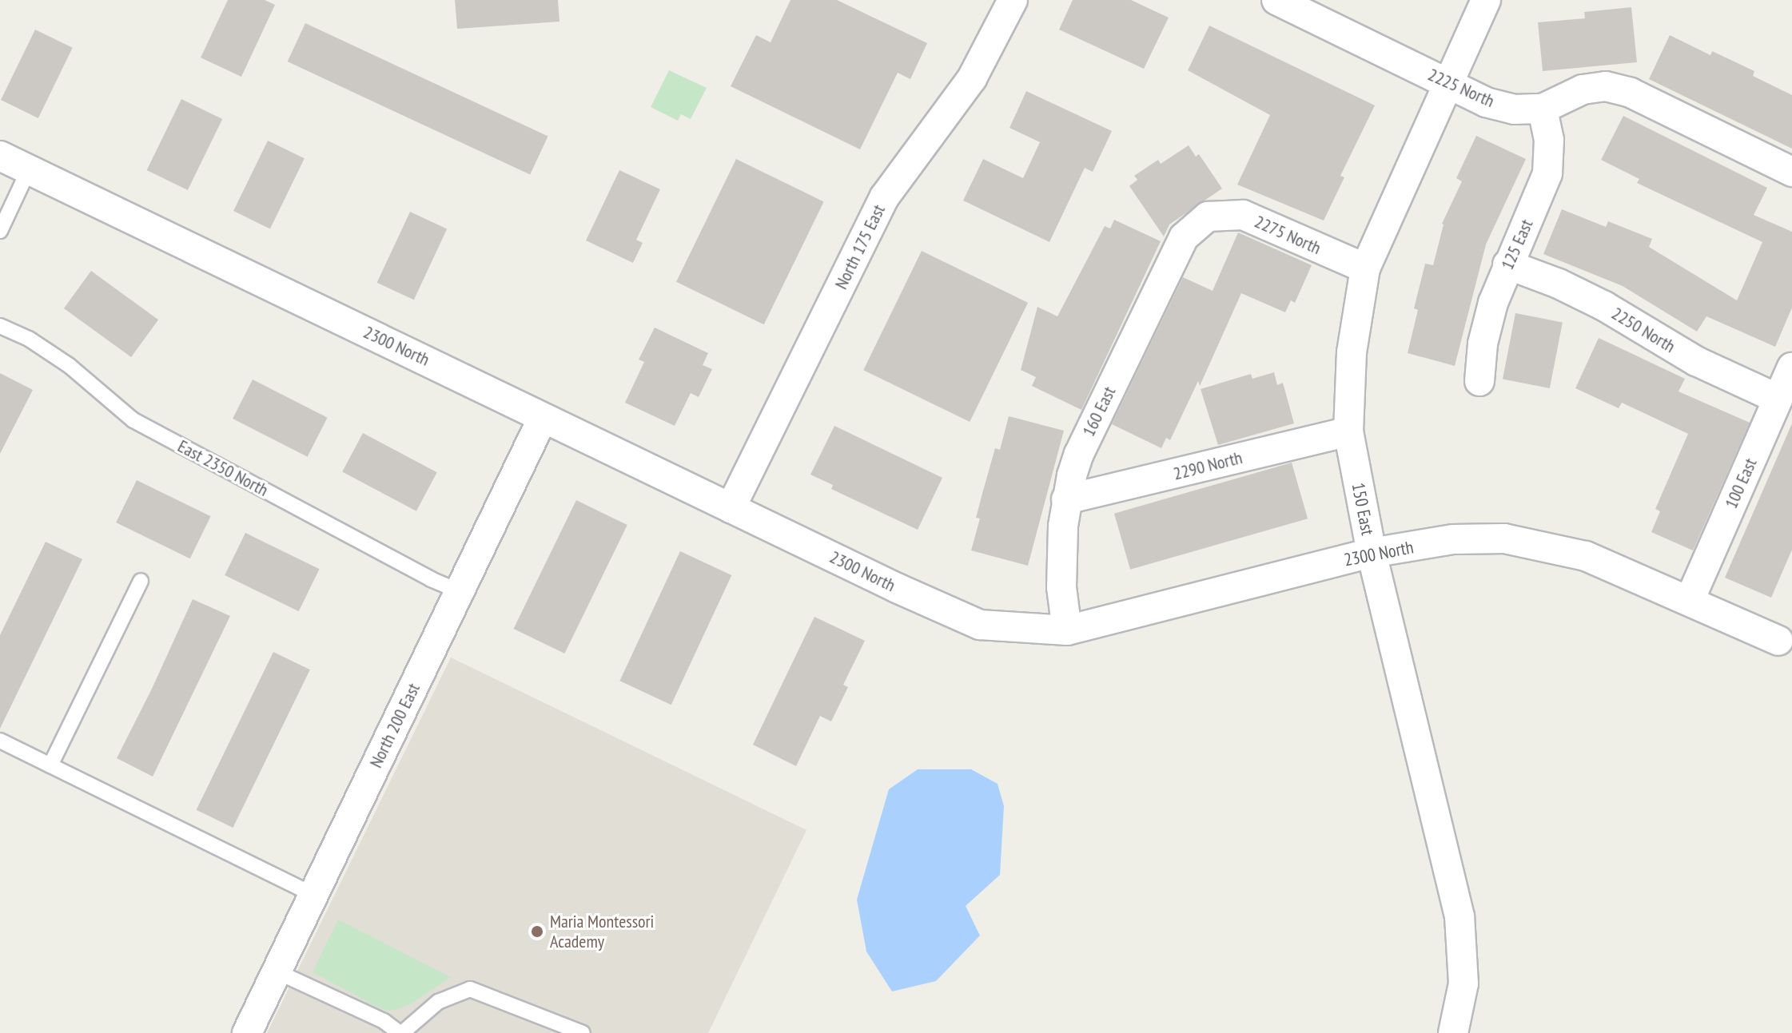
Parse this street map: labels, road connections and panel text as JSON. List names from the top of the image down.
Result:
{
  "streets": {
    "street": [
      "2225 North",
      "2275 North",
      "125 East",
      "North 175 East",
      "2250 North",
      "2300 North",
      "160 East",
      "2290 North",
      "100 East",
      "150 East",
      "North 200 East"
    ],
    "lane": ["East 2350 North"]
  },
  "crossings": [
    ["2225 North", "125 East"],
    ["2225 North", "150 East"],
    ["2275 North", "160 East"],
    ["2275 North", "150 East"],
    ["125 East", "2250 North"],
    ["North 175 East", "2300 North"],
    ["2250 North", "100 East"],
    ["2300 North", "160 East"],
    ["2300 North", "100 East"],
    ["2300 North", "150 East"],
    ["2300 North", "North 200 East"],
    ["160 East", "2290 North"],
    ["2290 North", "150 East"],
    ["East 2350 North", "North 200 East"]
  ],
  "places": ["Maria Montessori Academy"]
}
